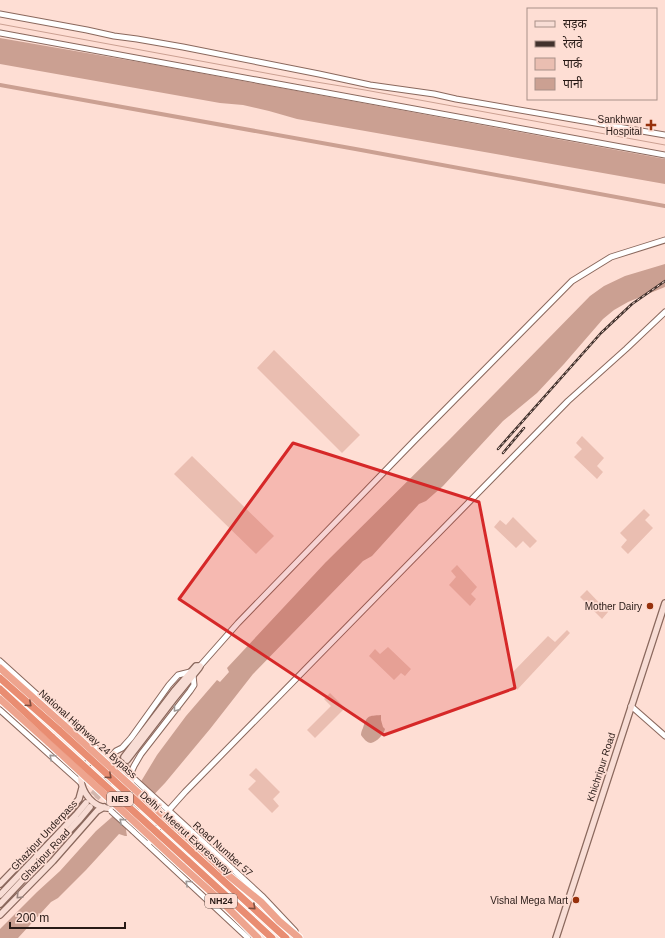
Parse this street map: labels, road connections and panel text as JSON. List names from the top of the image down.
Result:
{
  "streets": {
    "highway": [
      "National Highway 24 Bypass",
      "NE3",
      "Delhi - Meerut Expressway",
      "NH24"
    ],
    "main road": ["Khichripur Road", "Ghazipur Underpass", "Ghazipur Road"],
    "street": ["Road Number 57"]
  },
  "crossings": [
    ["National Highway 24 Bypass", "Delhi - Meerut Expressway"],
    ["Delhi - Meerut Expressway", "NH24"],
    ["Road Number 57", "Ghazipur Road"]
  ],
  "places": {
    "health": ["Sankhwar Hospital"],
    "other": ["Mother Dairy", "Vishal Mega Mart"]
  },
  "legend": [
    "सड़क",
    "रेलवे",
    "पार्क",
    "पानी"
  ],
  "scale_bar": "200 m"
}
